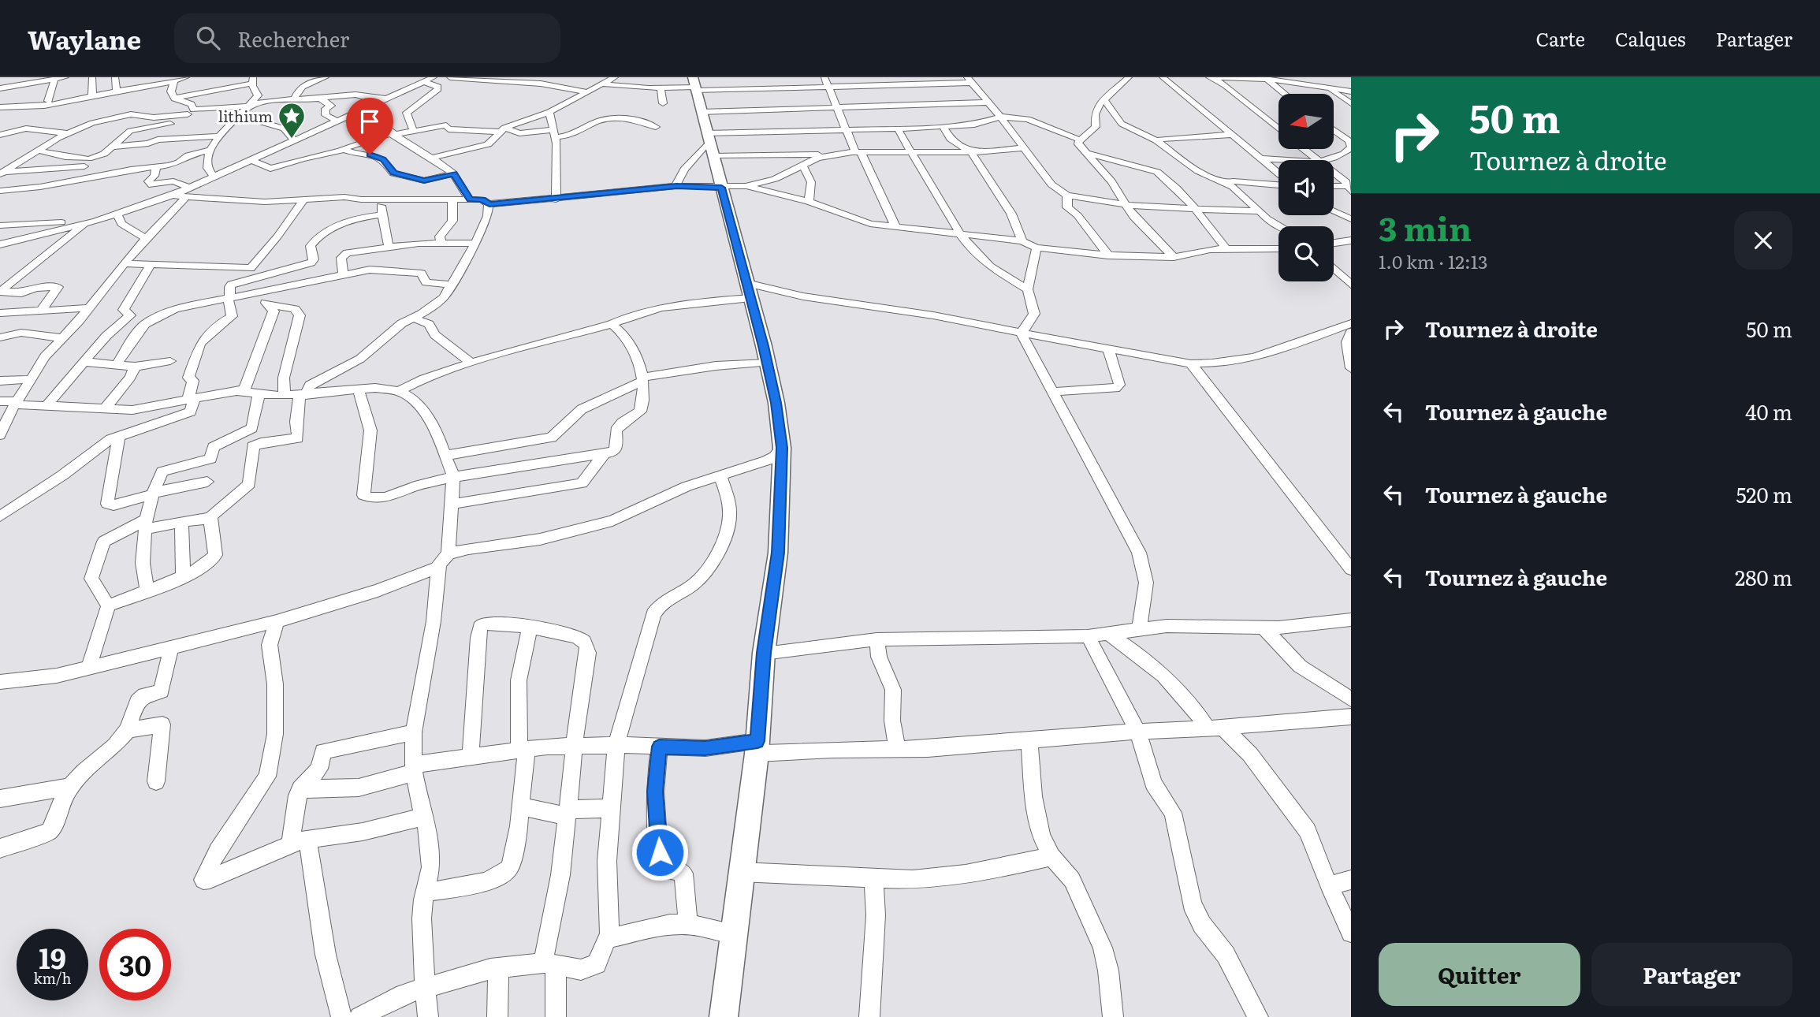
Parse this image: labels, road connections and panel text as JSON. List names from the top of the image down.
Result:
{
  "places": {
    "place": ["lithium"]
  },
  "north": "left",
  "page": {
    "header": "Waylane",
    "search": "Rechercher",
    "nav": ["Carte", "Calques", "Partager"],
    "turn": ["50 m", "Tournez à droite"],
    "heading": ["3 min", "1.0 km · 12:13"],
    "list": [
      {
        "name": "Tournez à droite",
        "value": "50 m"
      },
      {
        "name": "Tournez à gauche",
        "value": "40 m"
      },
      {
        "name": "Tournez à gauche",
        "value": "520 m"
      },
      {
        "name": "Tournez à gauche",
        "value": "280 m"
      }
    ],
    "speed": "19 km/h",
    "limit": "30",
    "buttons": ["Quitter", "Partager"]
  }
}
